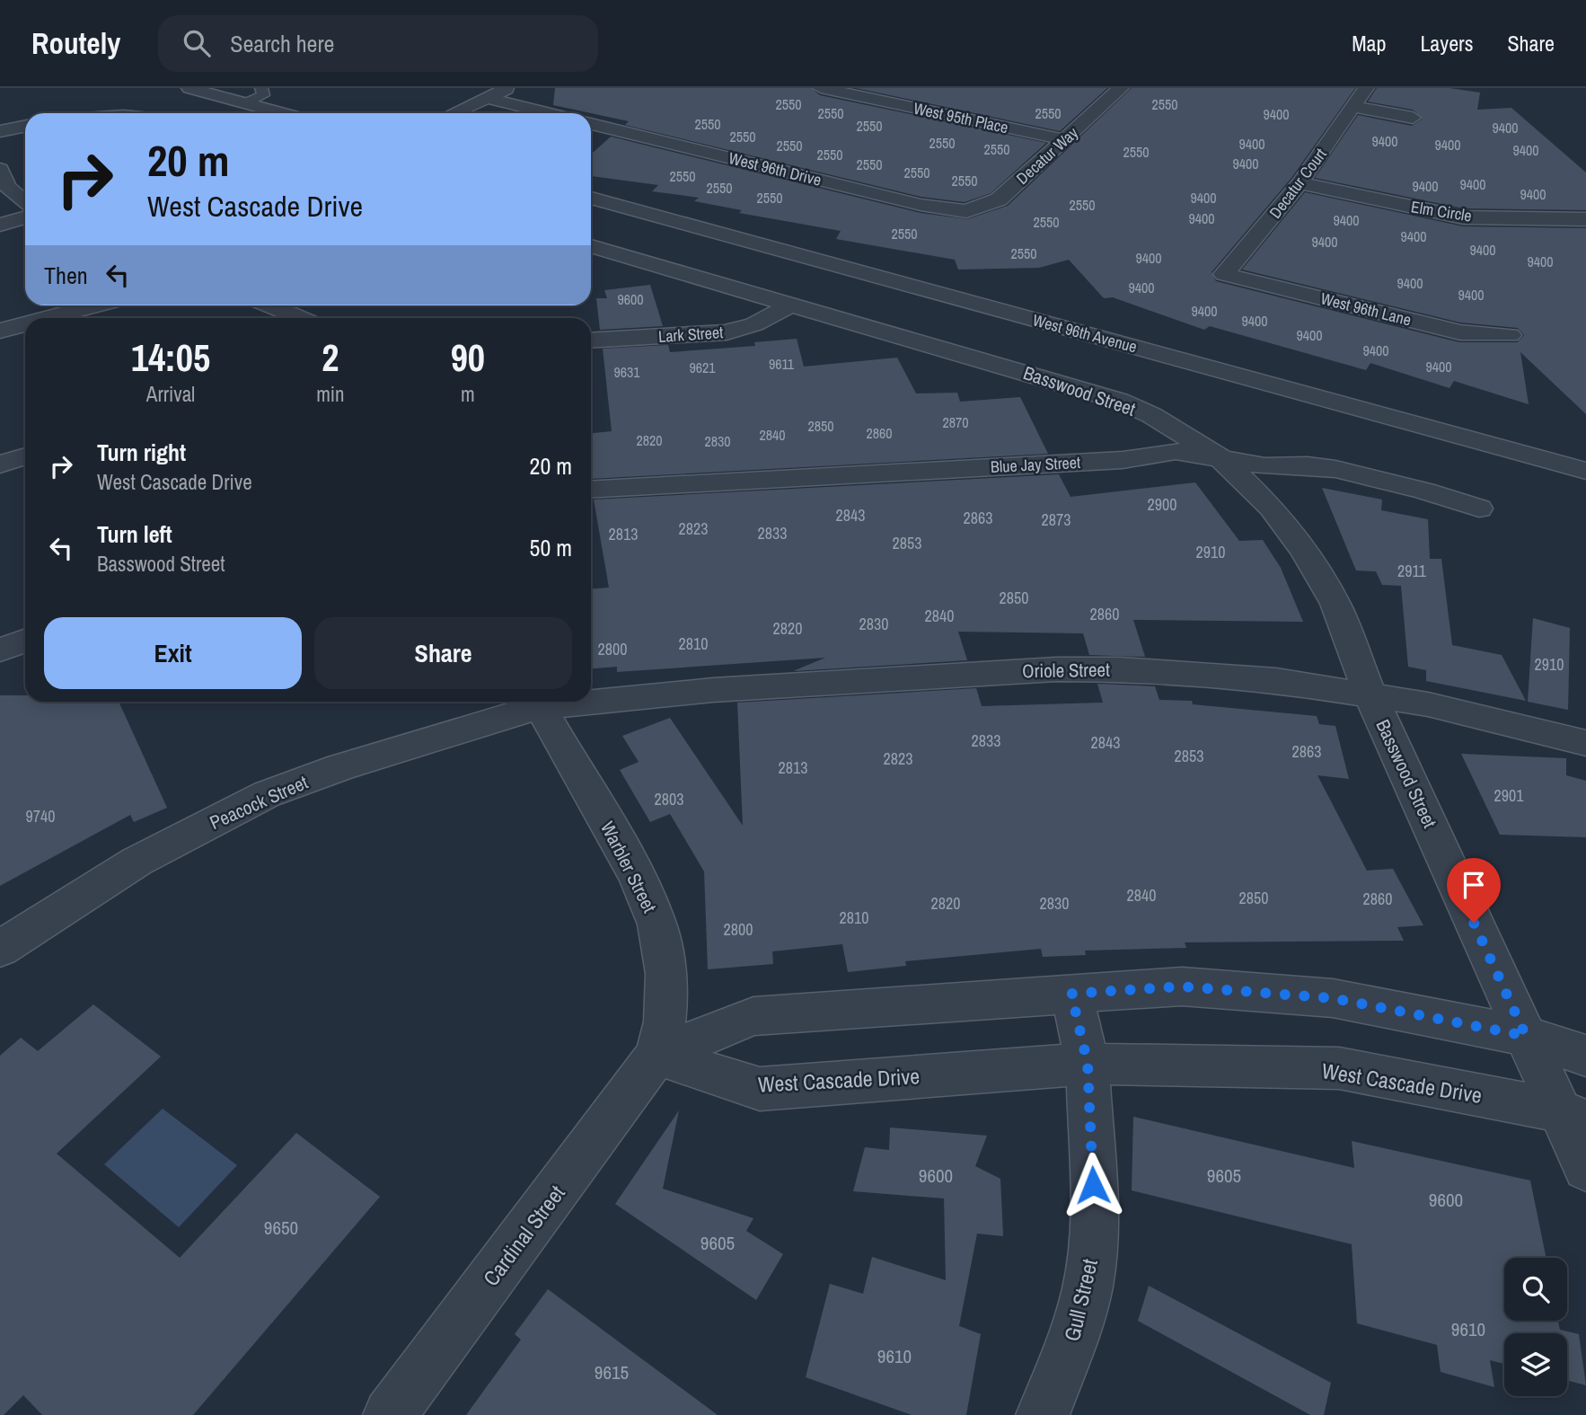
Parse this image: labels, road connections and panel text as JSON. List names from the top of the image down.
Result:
{
  "streets": {
    "street": [
      "West 95th Place",
      "Decatur Way",
      "West 96th Drive",
      "Decatur Court",
      "Elm Circle",
      "West 96th Lane",
      "West 96th Avenue",
      "Lark Street",
      "Basswood Street",
      "Blue Jay Street",
      "Oriole Street",
      "Peacock Street",
      "Warbler Street",
      "West Cascade Drive",
      "Cardinal Street",
      "Gull Street"
    ]
  },
  "crossings": [
    ["West 95th Place", "Decatur Way"],
    ["Decatur Way", "West 96th Drive"],
    ["Decatur Court", "Elm Circle"],
    ["Decatur Court", "West 96th Lane"],
    ["Lark Street", "Basswood Street"],
    ["Basswood Street", "Blue Jay Street"],
    ["Basswood Street", "Oriole Street"],
    ["Basswood Street", "West Cascade Drive"],
    ["Warbler Street", "West Cascade Drive"],
    ["Warbler Street", "Cardinal Street"],
    ["West Cascade Drive", "Cardinal Street"],
    ["West Cascade Drive", "Gull Street"]
  ],
  "house_numbers": [
    "2550",
    "2550",
    "2550",
    "2550",
    "9400",
    "2550",
    "2550",
    "9400",
    "2550",
    "9400",
    "2550",
    "9400",
    "9400",
    "2550",
    "2550",
    "9400",
    "2550",
    "2550",
    "9400",
    "2550",
    "2550",
    "2550",
    "2550",
    "9400",
    "9400",
    "2550",
    "9400",
    "2550",
    "9400",
    "2550",
    "9400",
    "9400",
    "2550",
    "2550",
    "9400",
    "9400",
    "9400",
    "2550",
    "9400",
    "9400",
    "9400",
    "9400",
    "9400",
    "9600",
    "9400",
    "9400",
    "9400",
    "9400",
    "9611",
    "9400",
    "9621",
    "9631",
    "2870",
    "2850",
    "2860",
    "2840",
    "2820",
    "2830",
    "2900",
    "2843",
    "2863",
    "2873",
    "2823",
    "2833",
    "2813",
    "2853",
    "2910",
    "2911",
    "2850",
    "2860",
    "2840",
    "2830",
    "2820",
    "2810",
    "2800",
    "2910",
    "2833",
    "2843",
    "2863",
    "2853",
    "2823",
    "2813",
    "2901",
    "2803",
    "9740",
    "2840",
    "2850",
    "2860",
    "2820",
    "2830",
    "2810",
    "2800",
    "9600",
    "9605",
    "9600",
    "9650",
    "9605",
    "9610",
    "9610",
    "9615"
  ],
  "page": {
    "header": "Routely",
    "search": "Search here",
    "nav": ["Map", "Layers", "Share"],
    "turn": ["20 m", "West Cascade Drive"],
    "then": "Then",
    "eta": [
      "14:05",
      "Arrival",
      "2",
      "min",
      "90",
      "m"
    ],
    "list": [
      {
        "name": "Turn right",
        "note": "West Cascade Drive",
        "value": "20 m"
      },
      {
        "name": "Turn left",
        "note": "Basswood Street",
        "value": "50 m"
      }
    ],
    "buttons": ["Exit", "Share"]
  }
}
